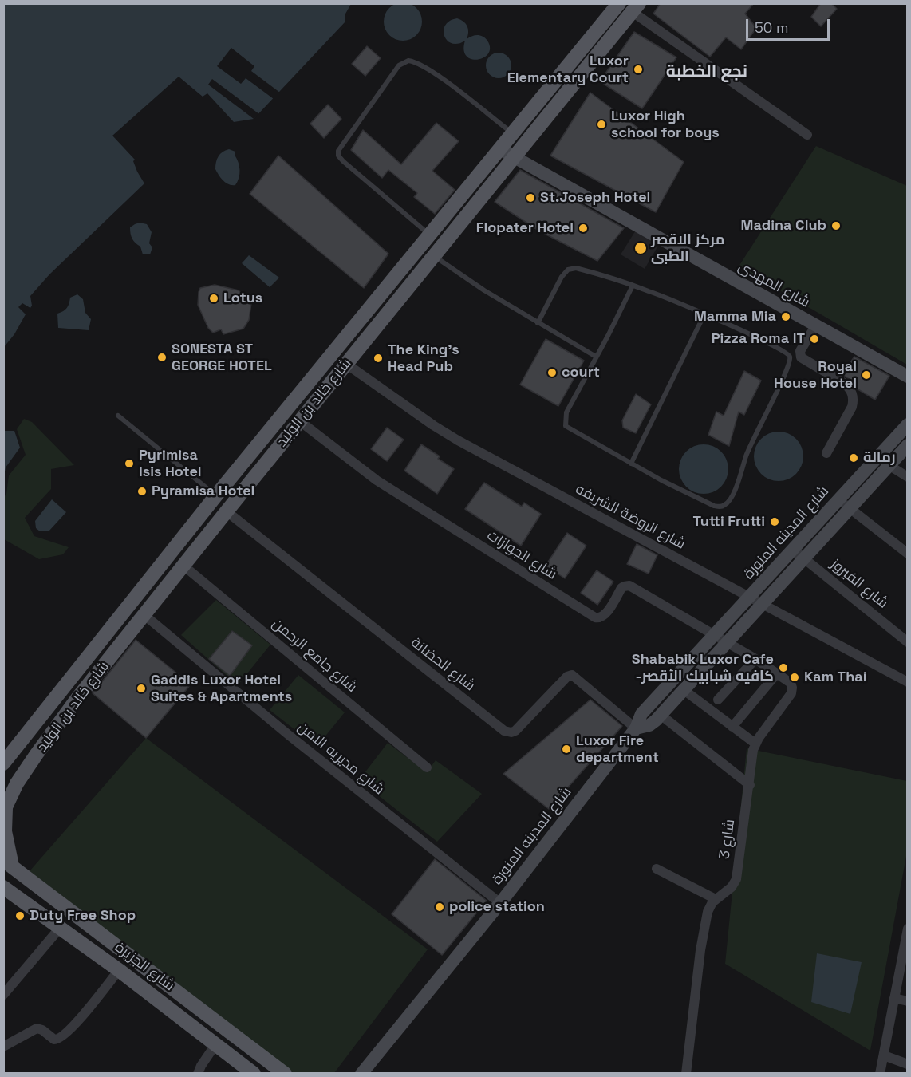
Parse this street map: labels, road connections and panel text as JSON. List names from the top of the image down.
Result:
{
  "streets": {
    "main road": [
      "شارع المهدى",
      "شارع خالد بن الوليد",
      "شارع المدينه المنورة",
      "شارع الجزيرة"
    ],
    "street": [
      "شارع الروضة الشريفه",
      "شارع الجوازات",
      "شارع الفيروز",
      "شارع جامع الرحمن",
      "شارع الحضانة",
      "شارع مديريه الامن",
      "شارع 3"
    ]
  },
  "crossings": [
    ["شارع المهدى", "شارع خالد بن الوليد"],
    ["شارع خالد بن الوليد", "شارع الروضة الشريفه"],
    ["شارع خالد بن الوليد", "شارع الجوازات"],
    ["شارع خالد بن الوليد", "شارع جامع الرحمن"],
    ["شارع خالد بن الوليد", "شارع الحضانة"],
    ["شارع خالد بن الوليد", "شارع مديريه الامن"],
    ["شارع الروضة الشريفه", "شارع المدينه المنورة"],
    ["شارع المدينه المنورة", "شارع الجوازات"],
    ["شارع المدينه المنورة", "شارع الفيروز"],
    ["شارع المدينه المنورة", "شارع الحضانة"],
    ["شارع المدينه المنورة", "شارع مديريه الامن"],
    ["شارع المدينه المنورة", "شارع 3"],
    ["شارع الجوازات", "شارع 3"]
  ],
  "districts": ["نجع الخطبة"],
  "places": [
    "Luxor Elementary Court",
    "Luxor High school for boys",
    "St.Joseph Hotel",
    "Madina Club",
    "Flopater Hotel",
    "مركز الاقصر الطبى",
    "Lotus",
    "Mamma Mia",
    "Pizza Roma IT",
    "SONESTA ST GEORGE HOTEL",
    "The King's Head Pub",
    "court",
    "Royal House Hotel",
    "رمالة",
    "Pyrimisa Isis Hotel",
    "Pyramisa Hotel",
    "Tutti Frutti",
    "Shababik Luxor Cafe -كافيه شبابيك الأقصر",
    "Kam Thai",
    "Gaddis Luxor Hotel Suites & Apartments",
    "Luxor Fire department",
    "police station",
    "Duty Free Shop"
  ],
  "scale_bar": "50 m"
}
